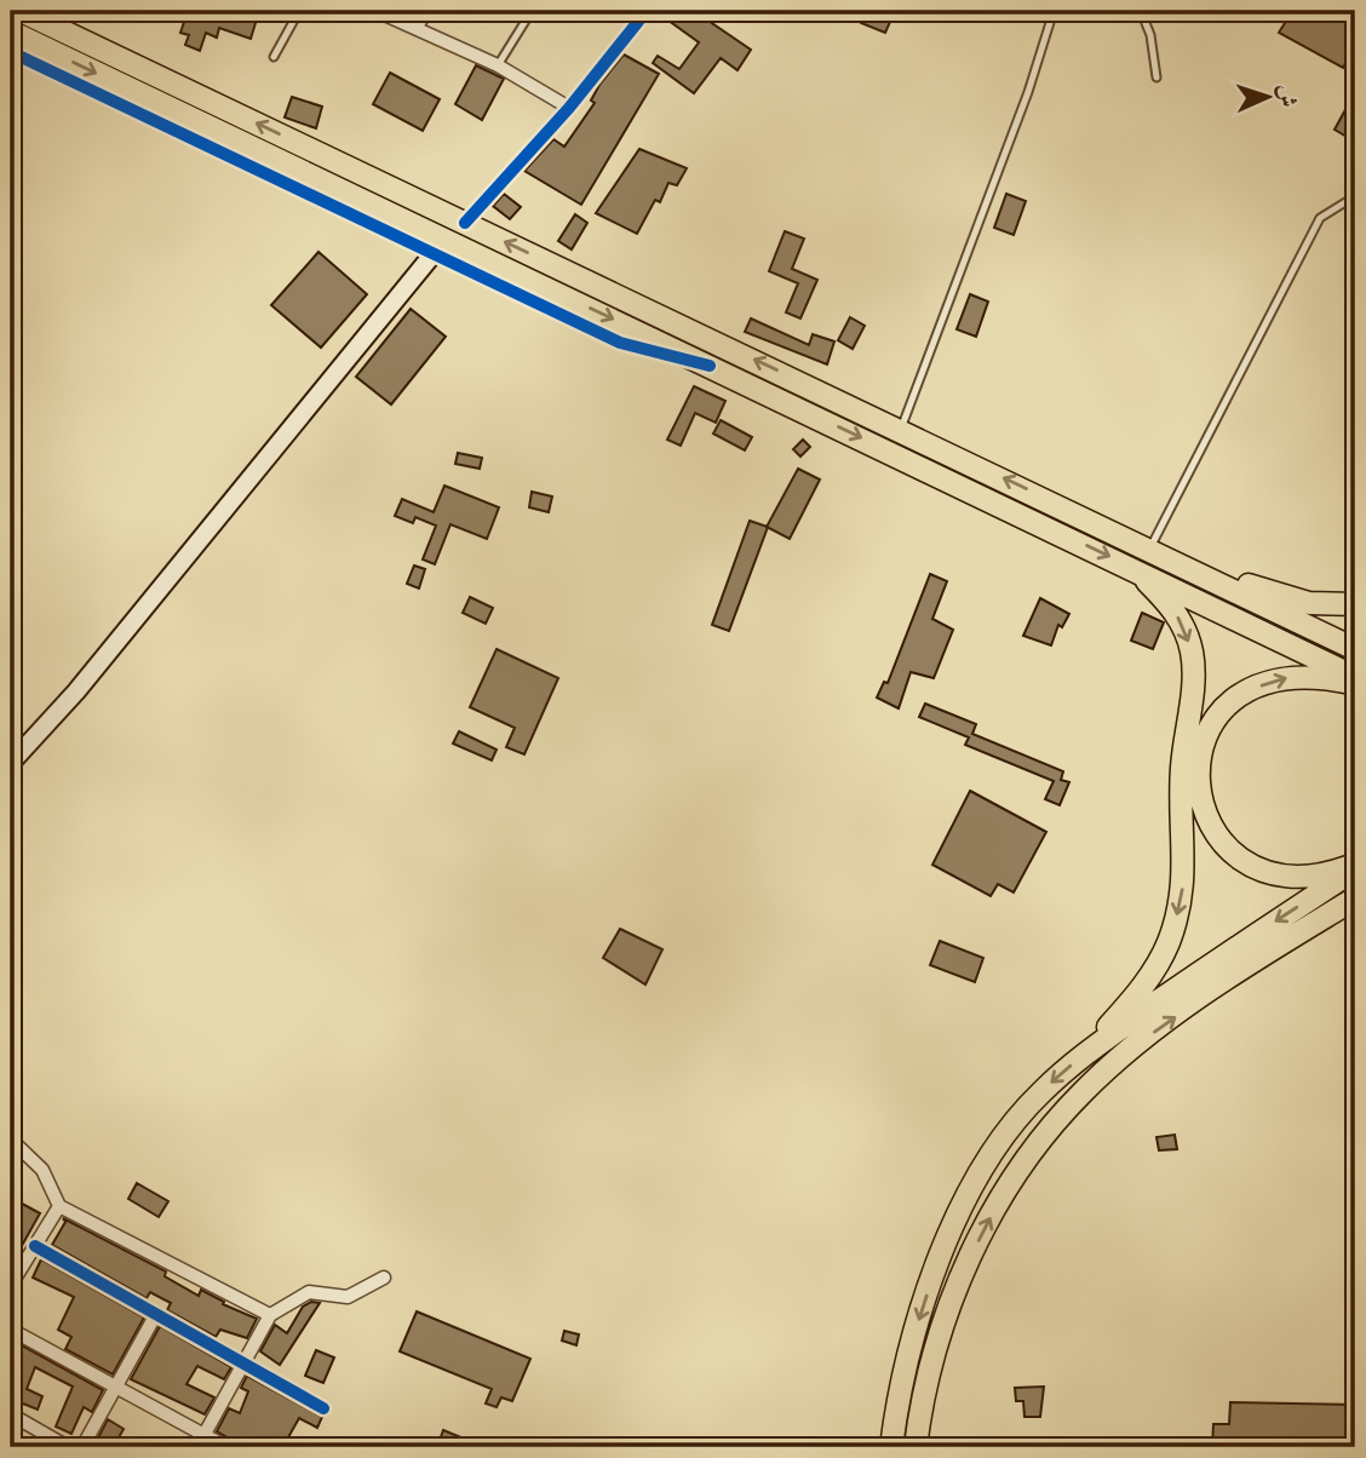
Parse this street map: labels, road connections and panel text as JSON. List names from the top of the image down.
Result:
{
  "north": "right"
}
